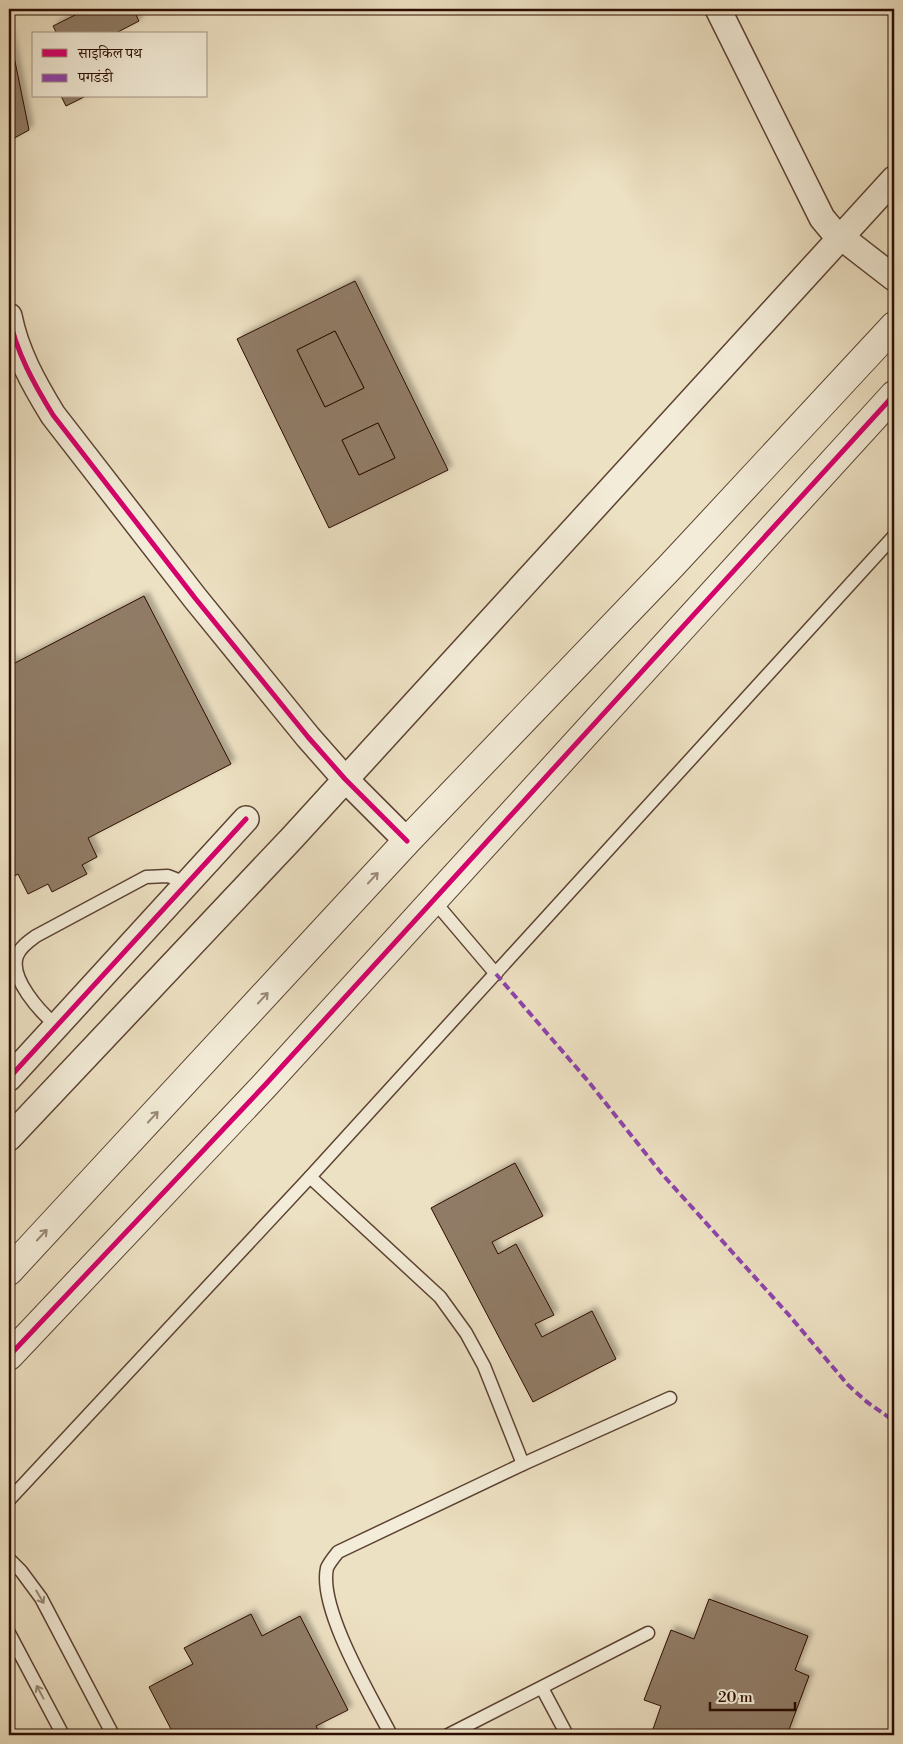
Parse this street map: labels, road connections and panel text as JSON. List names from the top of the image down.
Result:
{
  "legend": ["साइकिल पथ", "पगडंडी"],
  "scale_bar": "20 m"
}
